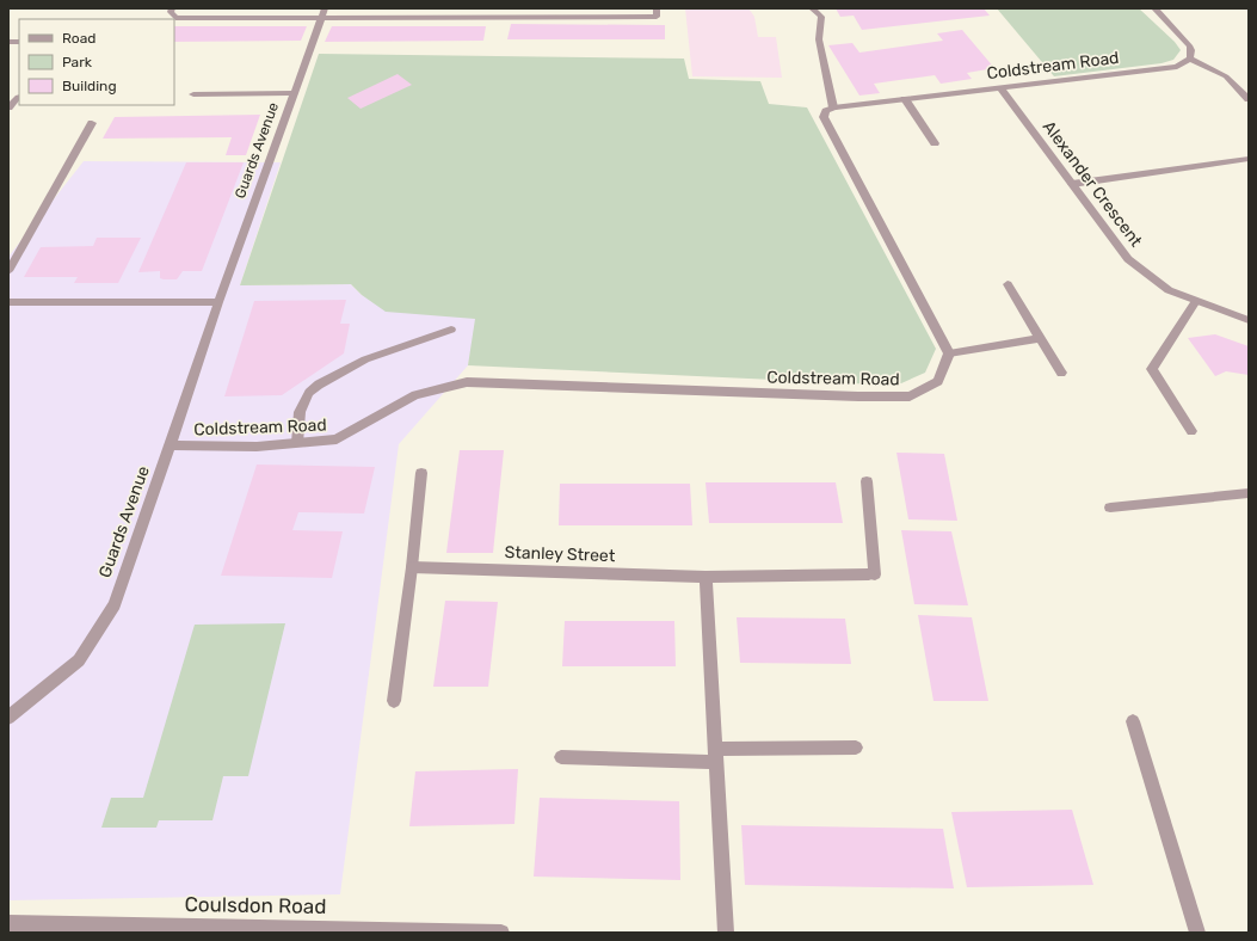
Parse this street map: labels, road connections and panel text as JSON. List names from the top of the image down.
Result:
{
  "streets": {
    "street": [
      "Coldstream Road",
      "Guards Avenue",
      "Alexander Crescent",
      "Stanley Street",
      "Coulsdon Road"
    ]
  },
  "crossings": [
    ["Coldstream Road", "Guards Avenue"],
    ["Coldstream Road", "Alexander Crescent"]
  ],
  "legend": ["Road", "Park", "Building"]
}
